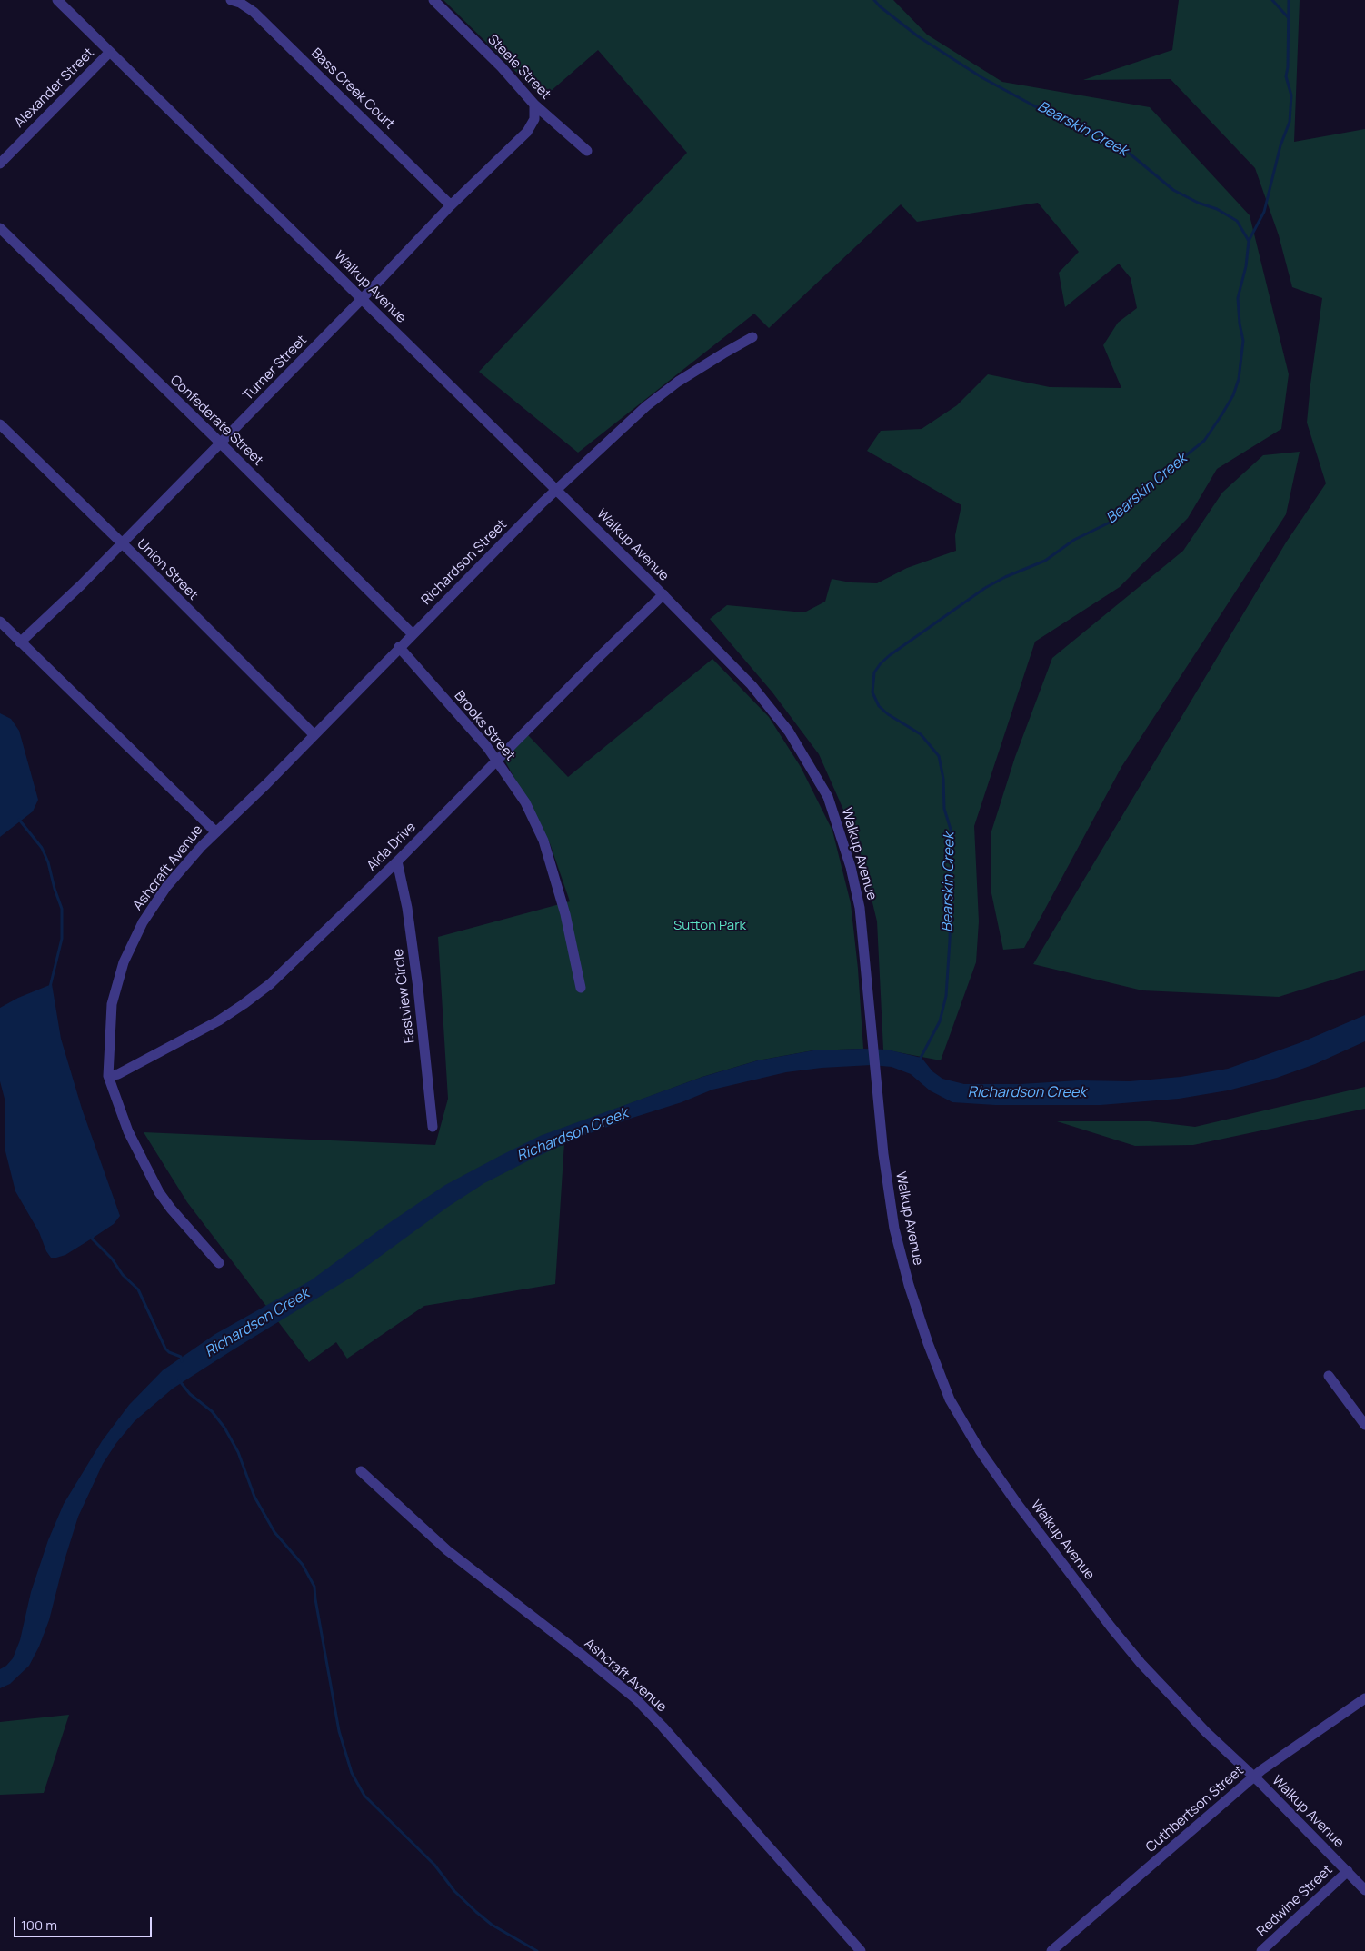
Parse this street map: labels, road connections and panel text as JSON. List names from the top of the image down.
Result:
{
  "streets": {
    "street": [
      "Steele Street",
      "Alexander Street",
      "Bass Creek Court",
      "Walkup Avenue",
      "Turner Street",
      "Confederate Street",
      "Richardson Street",
      "Union Street",
      "Brooks Street",
      "Alda Drive",
      "Ashcraft Avenue",
      "Eastview Circle",
      "Cuthbertson Street",
      "Redwine Street"
    ]
  },
  "crossings": [
    ["Steele Street", "Turner Street"],
    ["Alexander Street", "Walkup Avenue"],
    ["Bass Creek Court", "Turner Street"],
    ["Walkup Avenue", "Turner Street"],
    ["Walkup Avenue", "Richardson Street"],
    ["Walkup Avenue", "Alda Drive"],
    ["Walkup Avenue", "Cuthbertson Street"],
    ["Walkup Avenue", "Redwine Street"],
    ["Turner Street", "Confederate Street"],
    ["Turner Street", "Union Street"],
    ["Turner Street", "Ashcraft Avenue"],
    ["Confederate Street", "Richardson Street"],
    ["Richardson Street", "Union Street"],
    ["Richardson Street", "Brooks Street"],
    ["Richardson Street", "Ashcraft Avenue"],
    ["Brooks Street", "Alda Drive"],
    ["Alda Drive", "Ashcraft Avenue"],
    ["Alda Drive", "Eastview Circle"]
  ],
  "water": ["Bearskin Creek", "Richardson Creek"],
  "parks": ["Sutton Park"],
  "scale_bar": "100 m"
}
